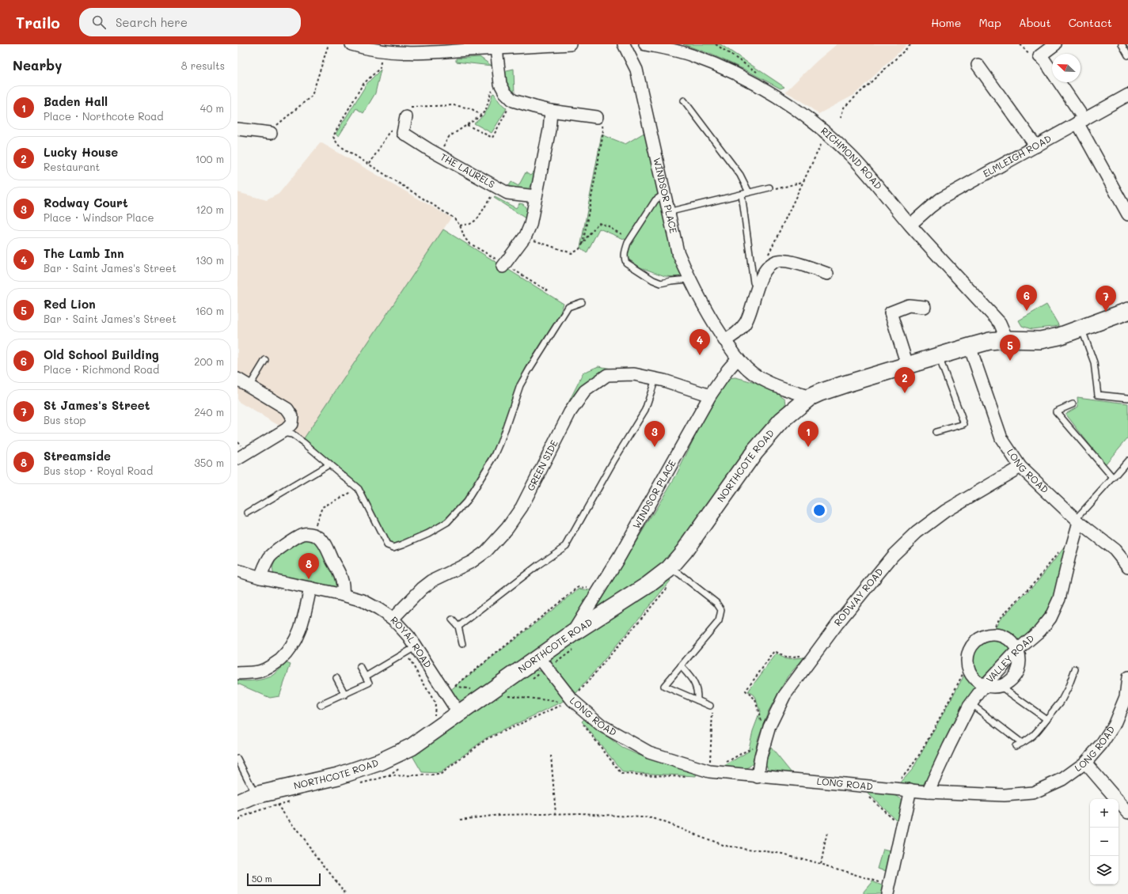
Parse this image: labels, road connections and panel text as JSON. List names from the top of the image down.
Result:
{
  "streets": {
    "street": [
      "ELMLEIGH ROAD",
      "RICHMOND ROAD",
      "THE LAURELS",
      "WINDSOR PLACE",
      "GREEN SIDE",
      "NORTHCOTE ROAD",
      "LONG ROAD",
      "RODWAY ROAD",
      "ROYAL ROAD",
      "VALLEY ROAD"
    ]
  },
  "crossings": [
    ["ELMLEIGH ROAD", "RICHMOND ROAD"],
    ["RICHMOND ROAD", "NORTHCOTE ROAD"],
    ["WINDSOR PLACE", "GREEN SIDE"],
    ["WINDSOR PLACE", "NORTHCOTE ROAD"],
    ["GREEN SIDE", "ROYAL ROAD"],
    ["NORTHCOTE ROAD", "LONG ROAD"],
    ["NORTHCOTE ROAD", "ROYAL ROAD"],
    ["LONG ROAD", "RODWAY ROAD"],
    ["LONG ROAD", "VALLEY ROAD"]
  ],
  "scale_bar": "50 m",
  "north": "top left",
  "page": {
    "header": "Trailo",
    "search": "Search here",
    "nav": [
      "Home",
      "Map",
      "About",
      "Contact"
    ],
    "heading": ["Nearby", "8 results"],
    "list": [
      {
        "mark": "1",
        "name": "Baden Hall",
        "note": "Place · Northcote Road",
        "value": "40 m"
      },
      {
        "mark": "2",
        "name": "Lucky House",
        "note": "Restaurant",
        "value": "100 m"
      },
      {
        "mark": "3",
        "name": "Rodway Court",
        "note": "Place · Windsor Place",
        "value": "120 m"
      },
      {
        "mark": "4",
        "name": "The Lamb Inn",
        "note": "Bar · Saint James's Street",
        "value": "130 m"
      },
      {
        "mark": "5",
        "name": "Red Lion",
        "note": "Bar · Saint James's Street",
        "value": "160 m"
      },
      {
        "mark": "6",
        "name": "Old School Building",
        "note": "Place · Richmond Road",
        "value": "200 m"
      },
      {
        "mark": "7",
        "name": "St James's Street",
        "note": "Bus stop",
        "value": "240 m"
      },
      {
        "mark": "8",
        "name": "Streamside",
        "note": "Bus stop · Royal Road",
        "value": "350 m"
      }
    ],
    "pins": [
      "6",
      "7",
      "4",
      "5",
      "2",
      "1",
      "3",
      "8"
    ],
    "map_buttons": ["+", "−"],
    "scale": "50 m"
  }
}
